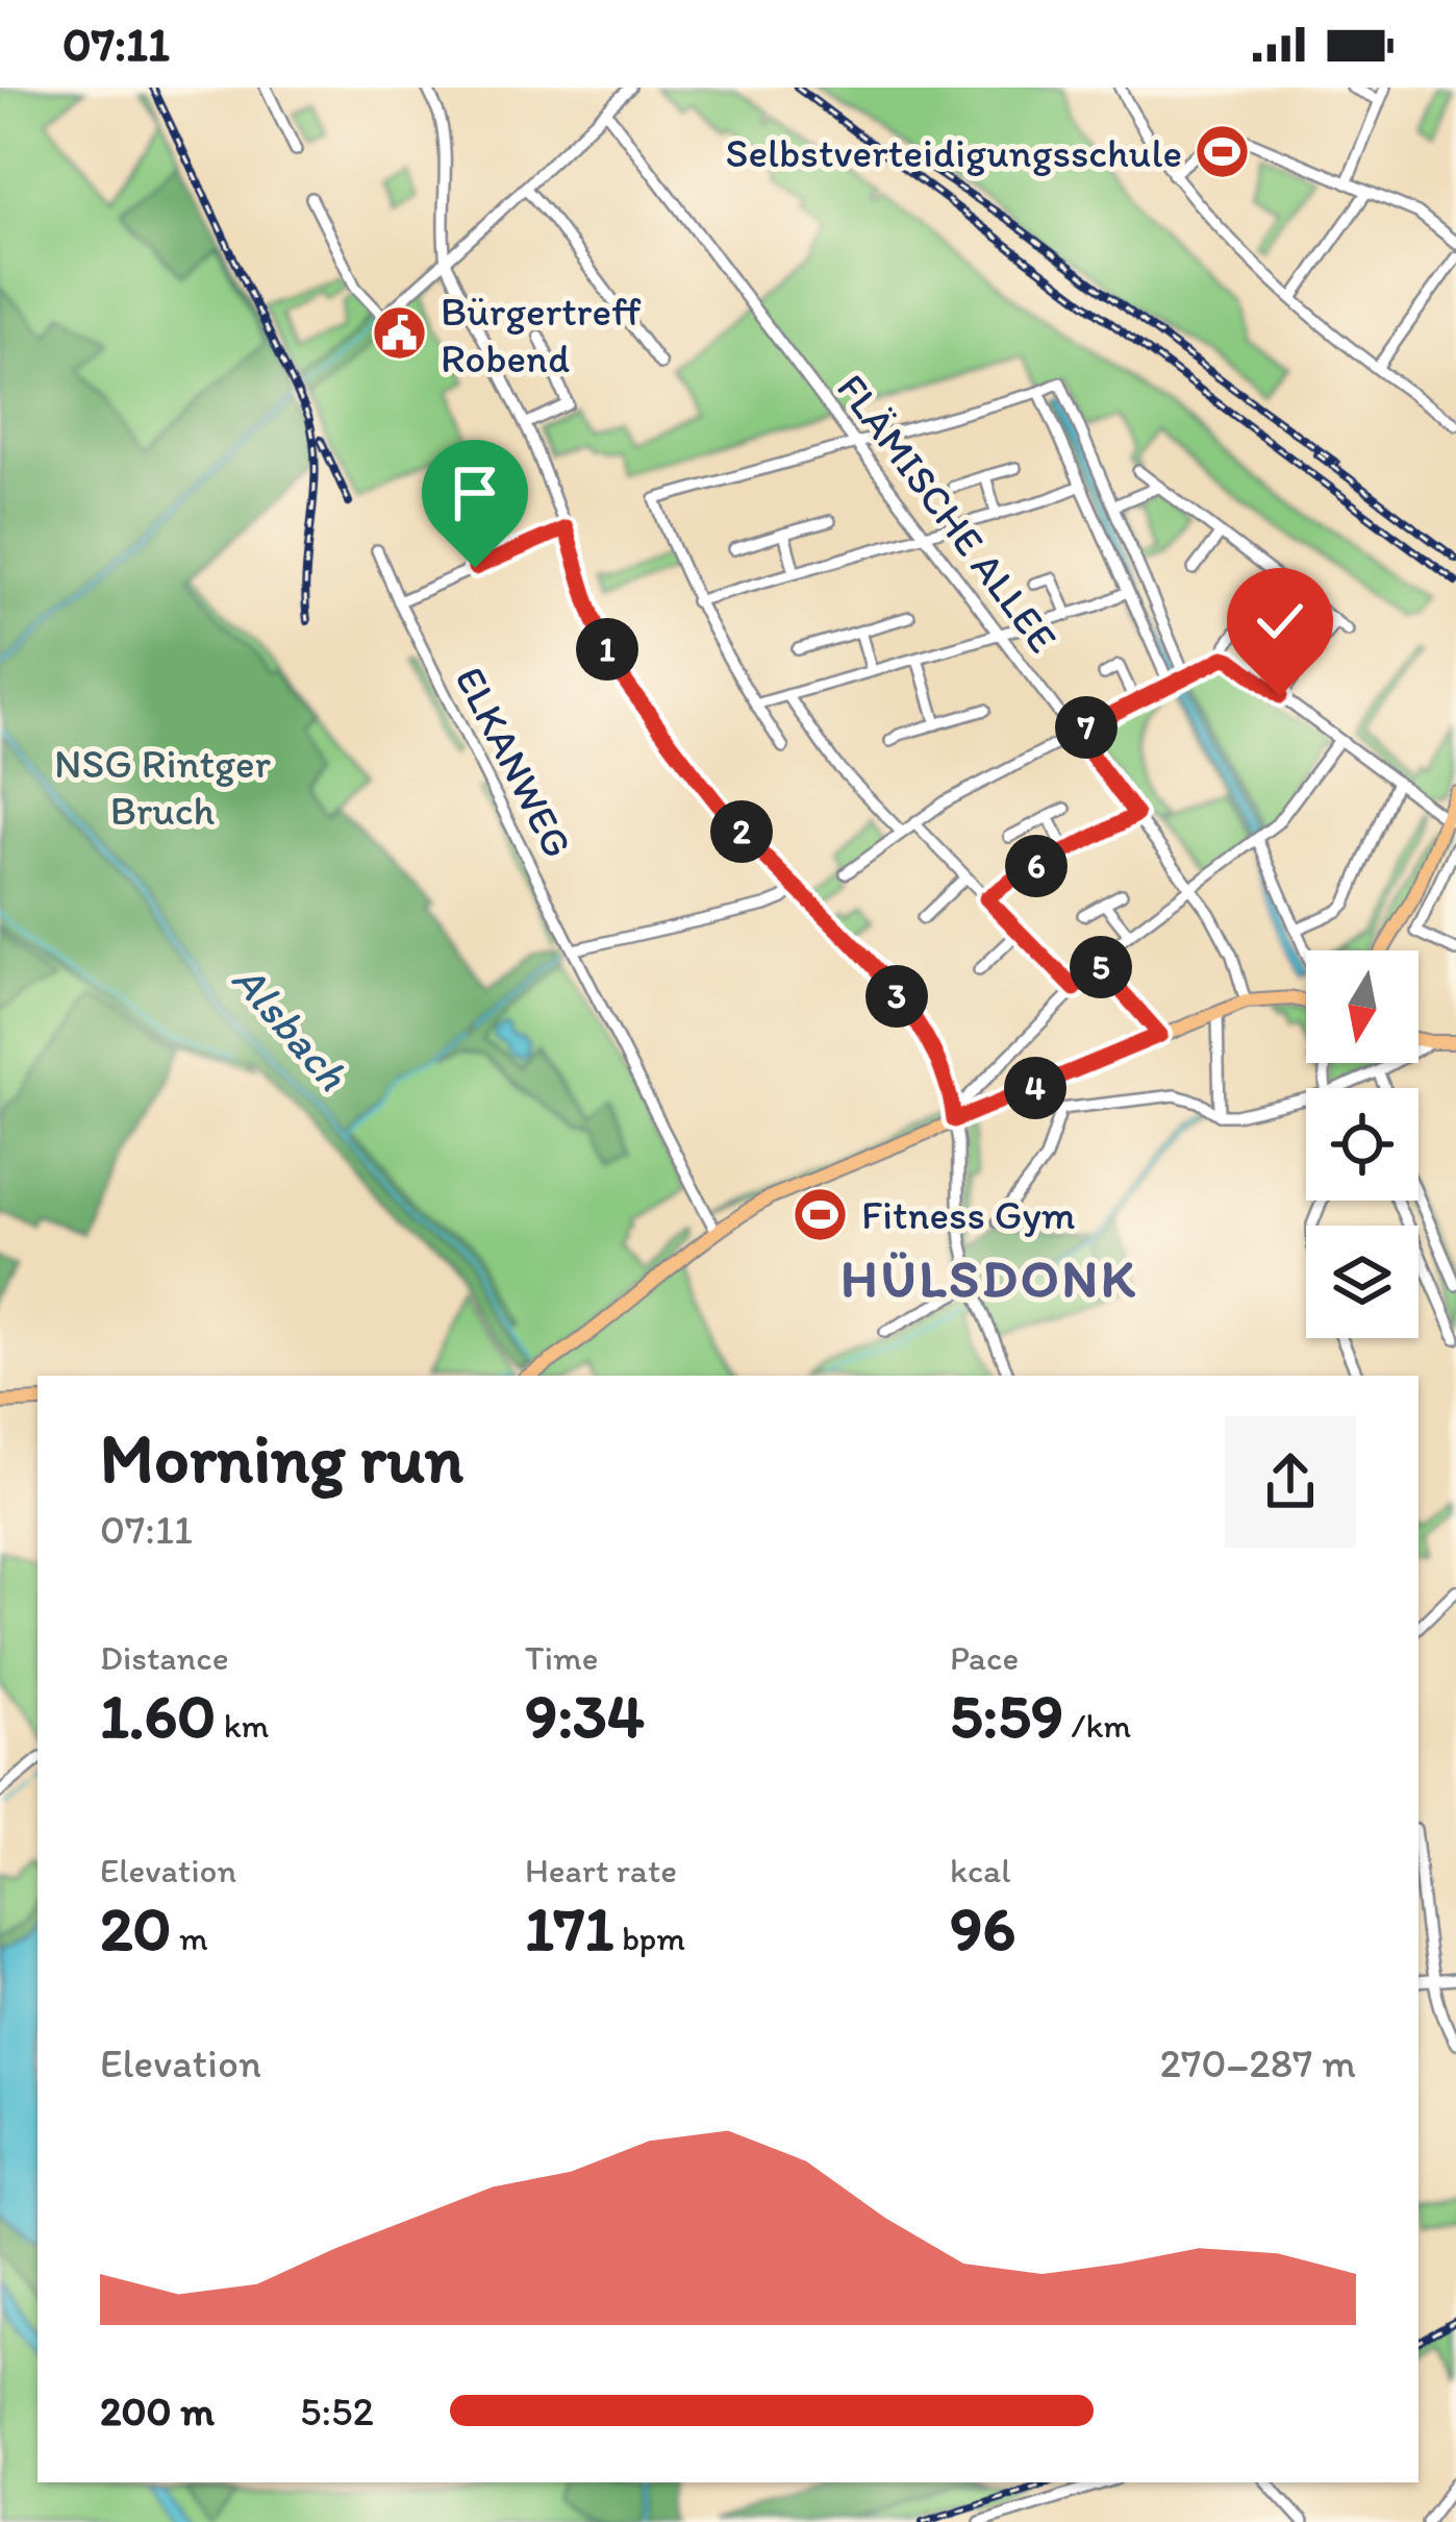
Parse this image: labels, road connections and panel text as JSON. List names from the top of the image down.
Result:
{
  "streets": {
    "street": ["FLÄMISCHE ALLEE", "ELKANWEG"]
  },
  "districts": ["HÜLSDONK"],
  "water": ["Alsbach"],
  "parks": ["NSG Rintger Bruch"],
  "places": {
    "sports": ["Selbstverteidigungsschule", "Fitness Gym"],
    "public building": ["Bürgertreff Robend"]
  },
  "north": "bottom",
  "page": {
    "status": "07:11",
    "pins": [
      "1",
      "7",
      "2",
      "6",
      "5",
      "3",
      "4"
    ],
    "heading": ["Morning run", "07:11"],
    "stats": [
      ["Distance", "1.60 km"],
      ["Time", "9:34"],
      ["Pace", "5:59 /km"],
      ["Elevation", "20 m"],
      ["Heart rate", "171 bpm"],
      ["kcal", "96"]
    ],
    "chart": ["Elevation", "270–287 m"],
    "list": [
      {
        "name": "200 m",
        "note": "5:52"
      }
    ]
  }
}
